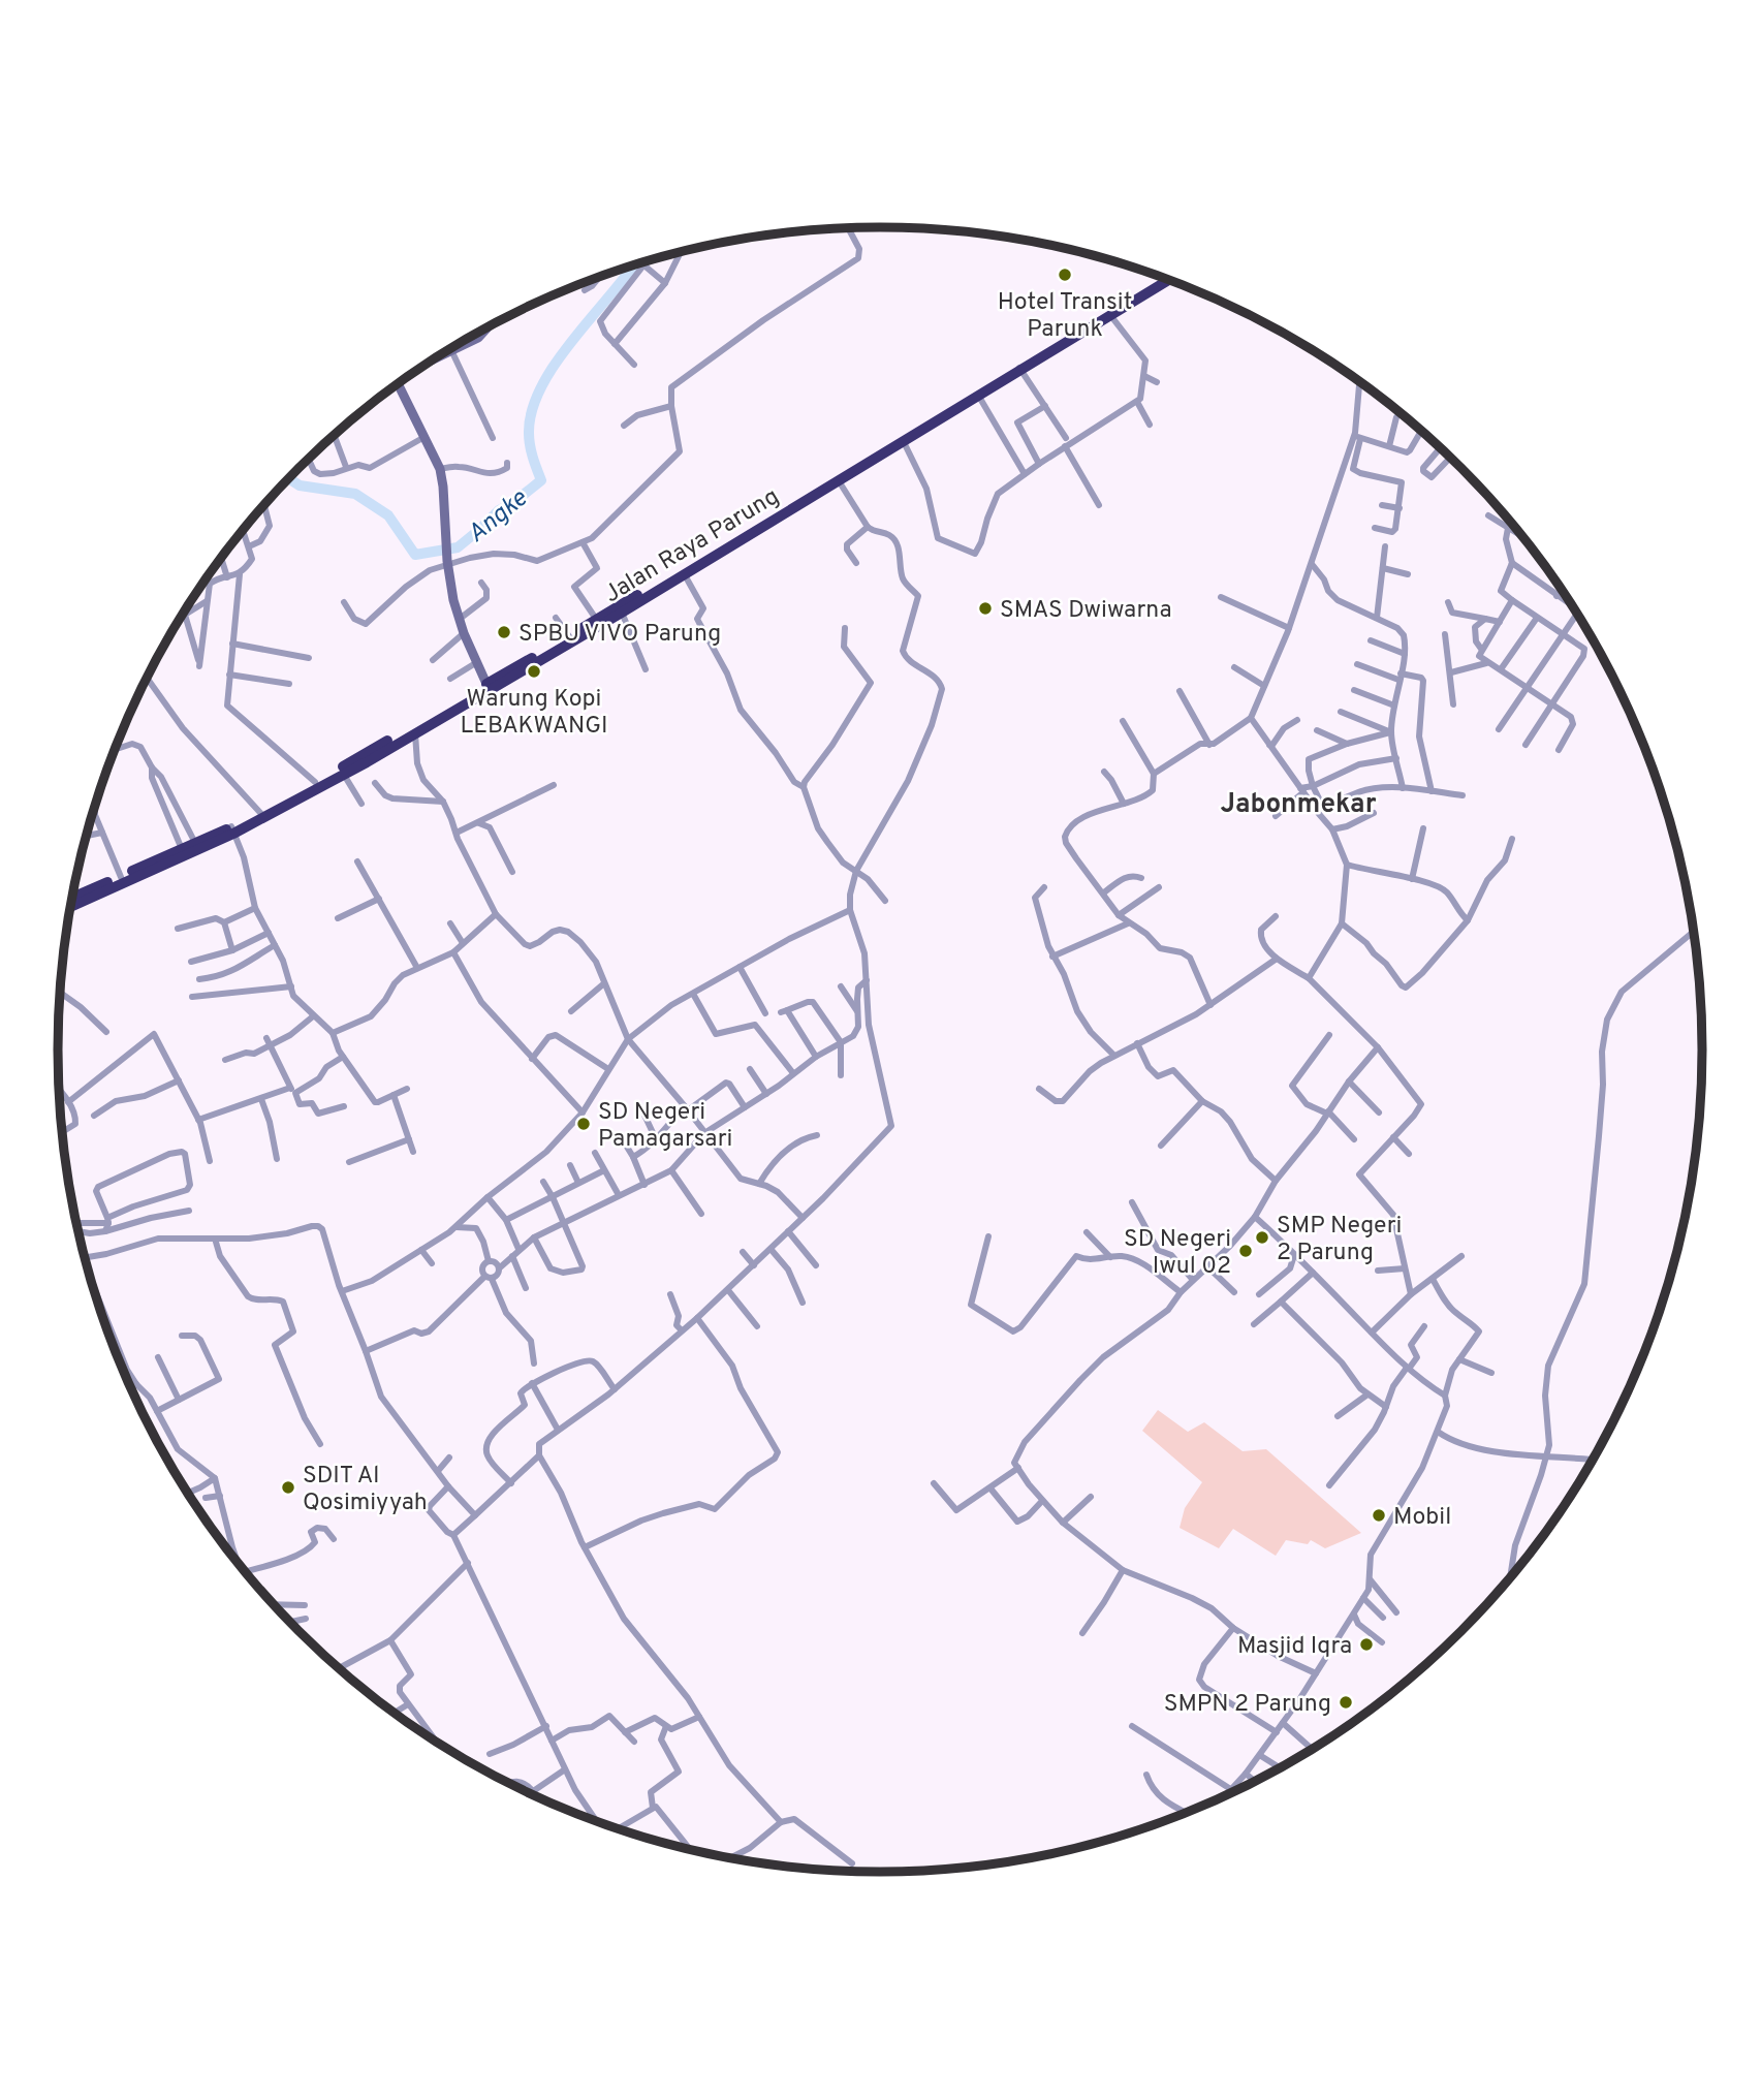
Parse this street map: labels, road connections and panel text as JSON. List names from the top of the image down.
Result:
{
  "streets": {
    "highway": ["Jalan Raya Parung"]
  },
  "districts": ["Jabonmekar"],
  "water": ["Angke"],
  "places": [
    "Hotel Transit Parunk",
    "SMAS Dwiwarna",
    "SPBU VIVO Parung",
    "Warung Kopi LEBAKWANGI",
    "SD Negeri Pamagarsari",
    "SMP Negeri 2 Parung",
    "SD Negeri Iwul 02",
    "SDIT Al Qosimiyyah",
    "Mobil",
    "Masjid Iqra",
    "SMPN 2 Parung"
  ]
}
